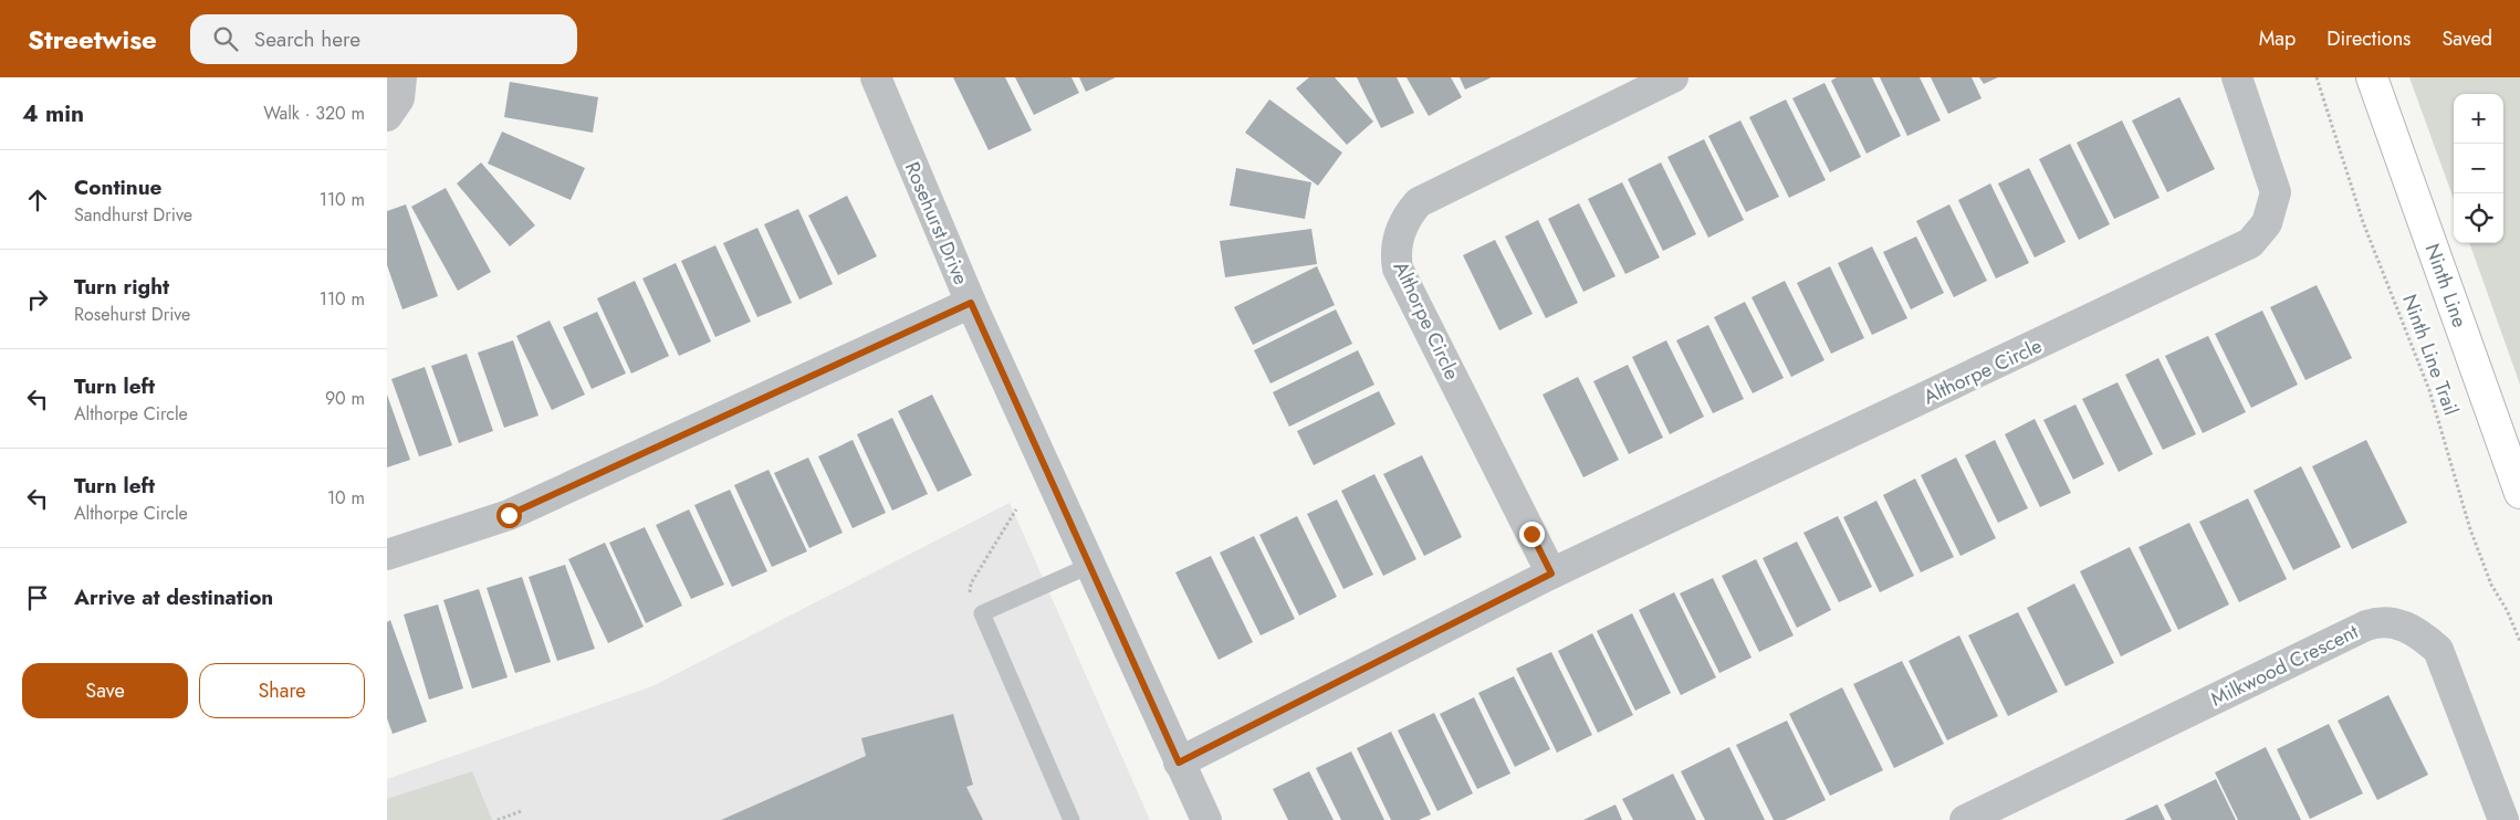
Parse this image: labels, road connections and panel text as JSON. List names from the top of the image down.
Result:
{
  "streets": {
    "main road": ["Ninth Line"],
    "street": ["Rosehurst Drive", "Althorpe Circle", "Milkwood Crescent"],
    "path": ["Ninth Line Trail"]
  },
  "crossings": [
    ["Rosehurst Drive", "Althorpe Circle"]
  ],
  "page": {
    "header": "Streetwise",
    "search": "Search here",
    "nav": ["Map", "Directions", "Saved"],
    "heading": ["4 min", "Walk · 320 m"],
    "map_buttons": ["+", "−"],
    "list": [
      ["Continue", "Sandhurst Drive", "110 m"],
      ["Turn right", "Rosehurst Drive", "110 m"],
      ["Turn left", "Althorpe Circle", "90 m"],
      ["Turn left", "Althorpe Circle", "10 m"],
      "Arrive at destination"
    ],
    "buttons": ["Save", "Share"]
  }
}
